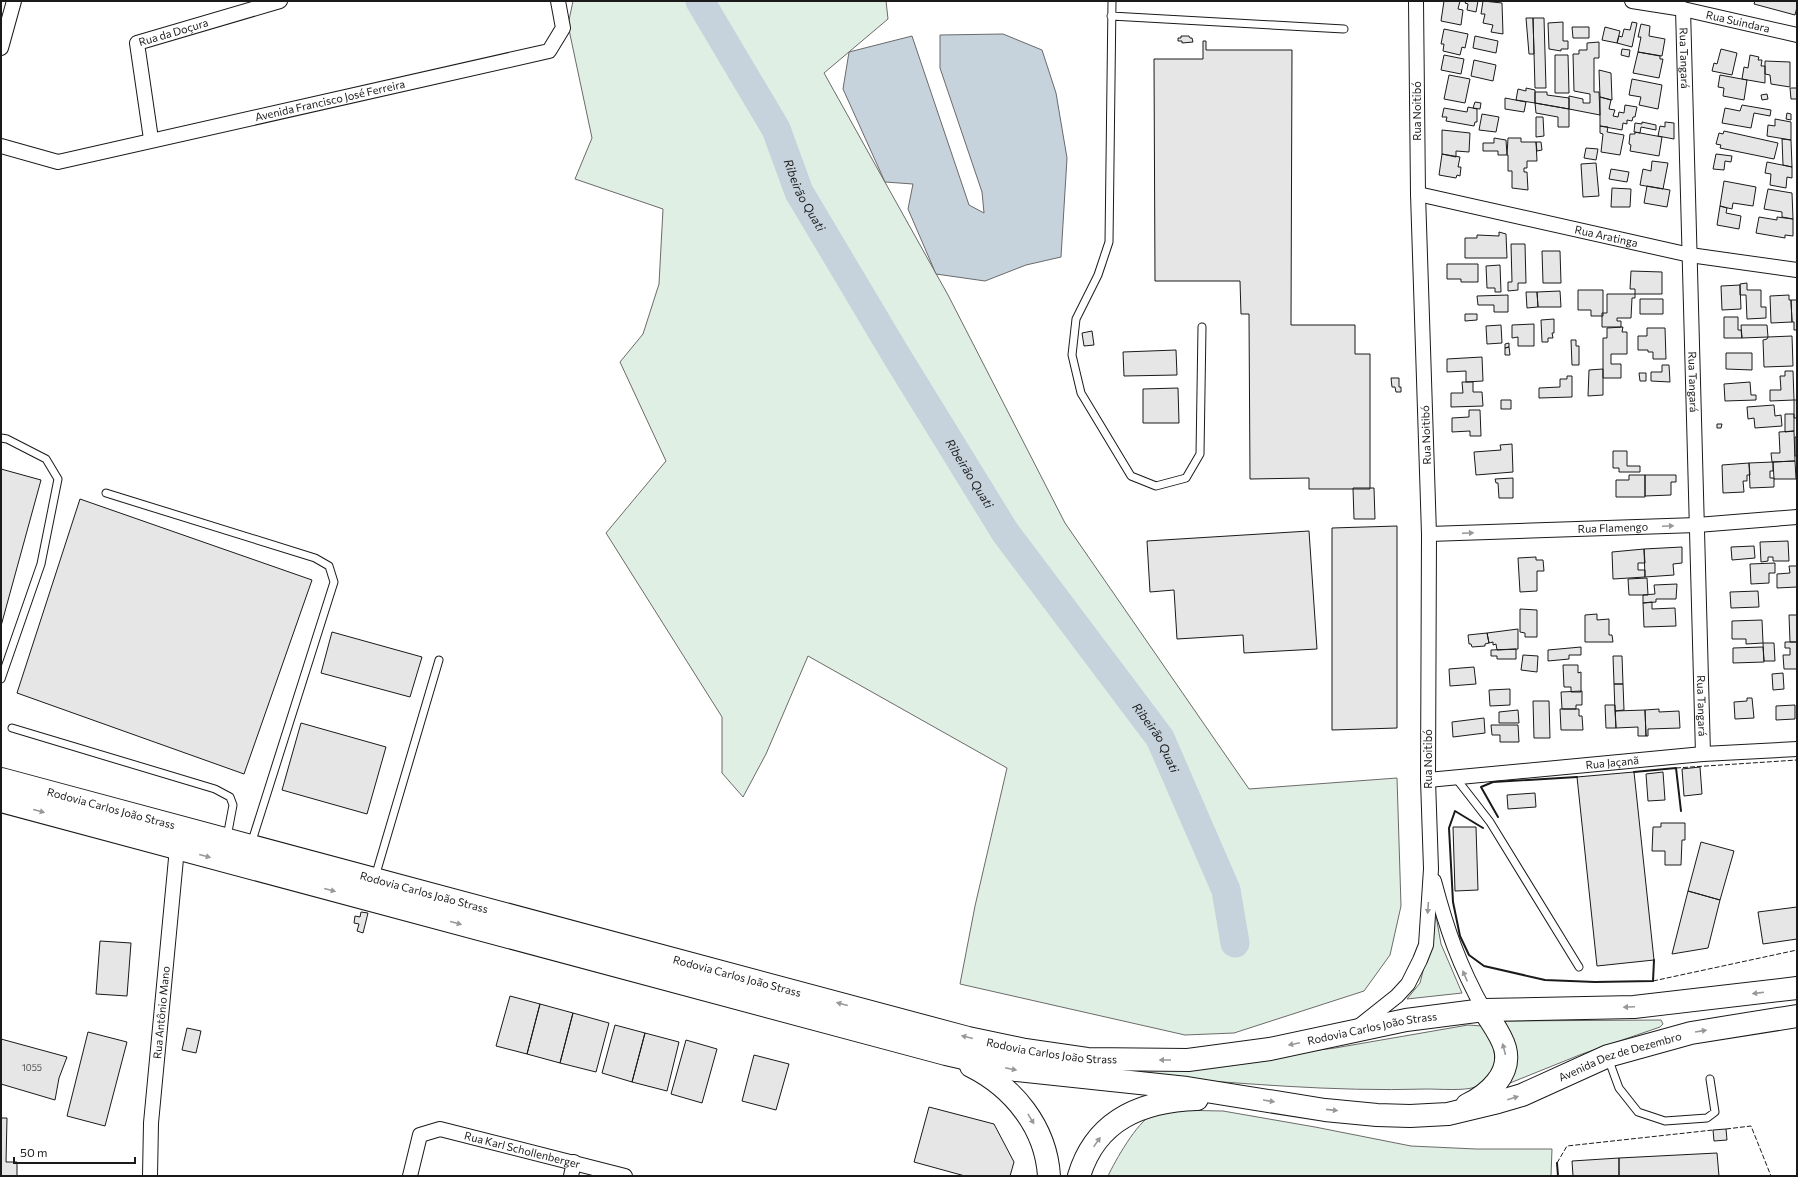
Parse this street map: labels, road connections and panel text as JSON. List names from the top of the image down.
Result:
{
  "streets": {
    "highway": ["Rodovia Carlos João Strass", "Avenida Dez de Dezembro"],
    "street": [
      "Rua Suindara",
      "Rua da Doçura",
      "Rua Tangará",
      "Avenida Francisco José Ferreira",
      "Rua Noitibó",
      "Rua Aratinga",
      "Rua Flamengo",
      "Rua Jaçanã",
      "Rua Antônio Mano",
      "Rua Karl Schollenberger"
    ]
  },
  "crossings": [
    ["Rua Suindara", "Rua Tangará"],
    ["Rua da Doçura", "Avenida Francisco José Ferreira"],
    ["Rua Tangará", "Rua Aratinga"],
    ["Rua Tangará", "Rua Flamengo"],
    ["Rua Tangará", "Rua Jaçanã"],
    ["Rua Noitibó", "Rua Aratinga"],
    ["Rua Noitibó", "Rua Flamengo"],
    ["Rua Noitibó", "Rua Jaçanã"],
    ["Rua Noitibó", "Rodovia Carlos João Strass"],
    ["Rodovia Carlos João Strass", "Rua Antônio Mano"],
    ["Rodovia Carlos João Strass", "Avenida Dez de Dezembro"]
  ],
  "one_way": ["Rua Flamengo"],
  "water": ["Ribeirão Quati"],
  "house_numbers": ["1055"],
  "scale_bar": "50 m"
}
